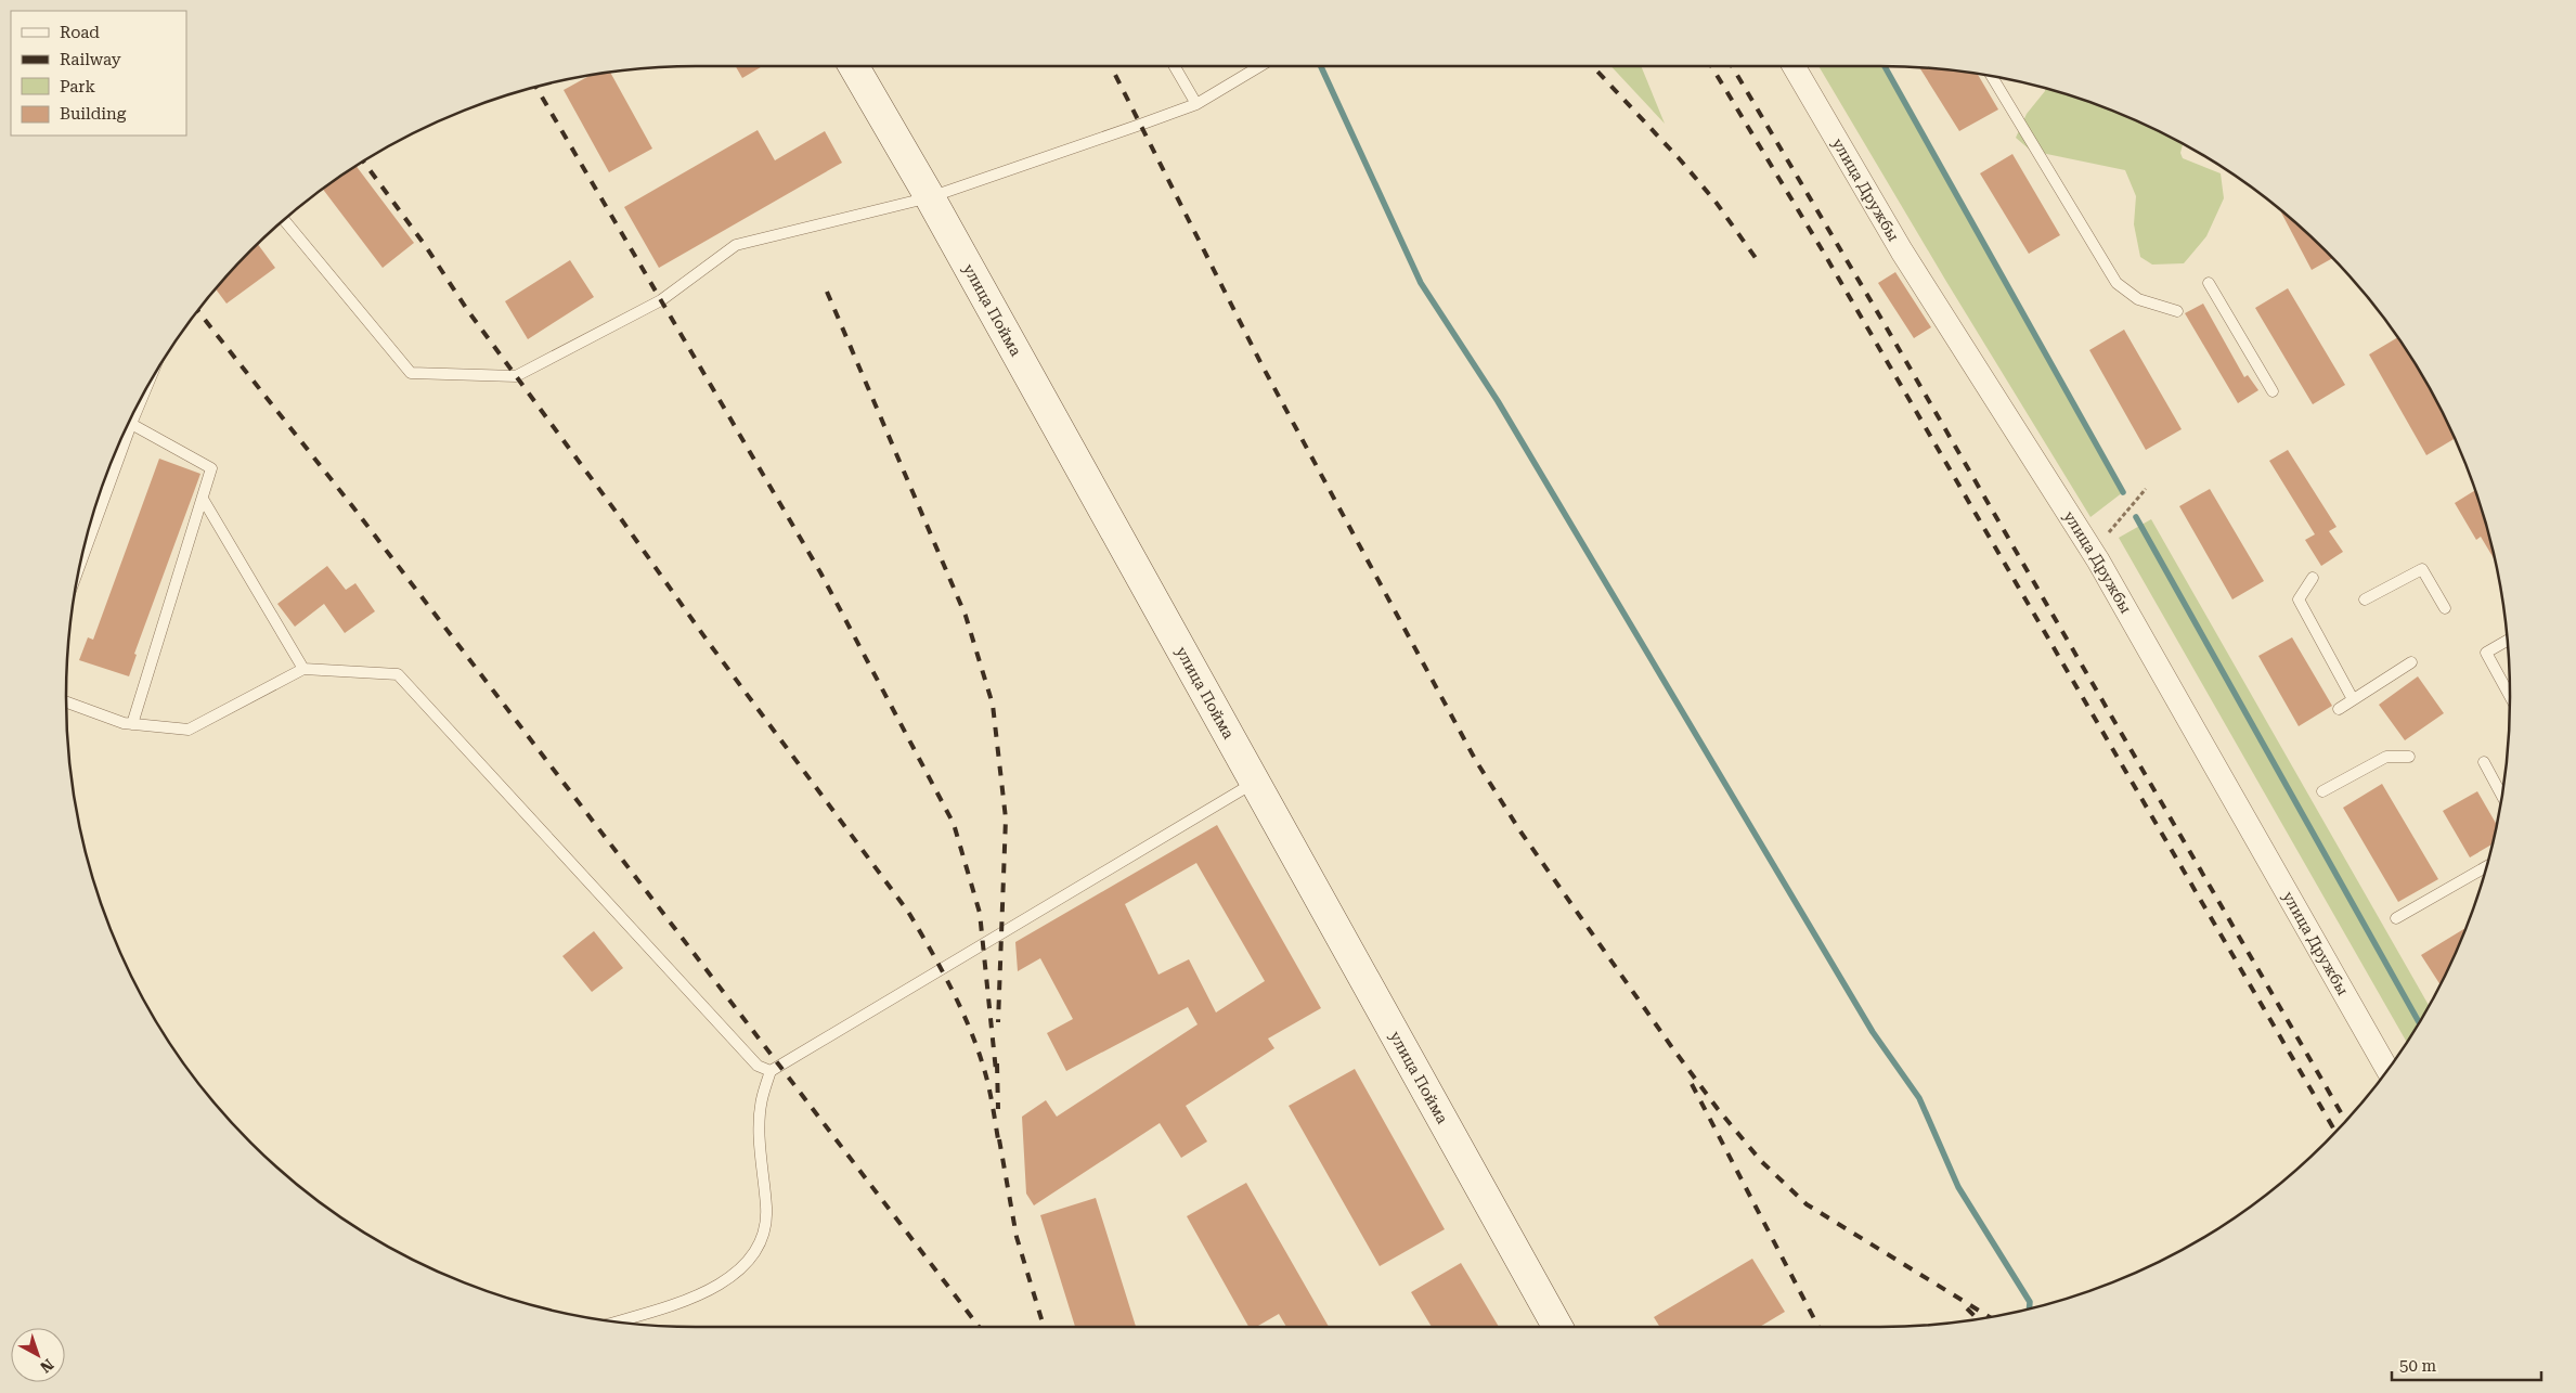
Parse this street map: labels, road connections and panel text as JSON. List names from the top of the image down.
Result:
{
  "streets": {
    "main road": ["улица Пойма"],
    "street": ["улица Дружбы"]
  },
  "legend": [
    "Road",
    "Railway",
    "Park",
    "Building"
  ],
  "scale_bar": "50 m",
  "north": "bottom right"
}
